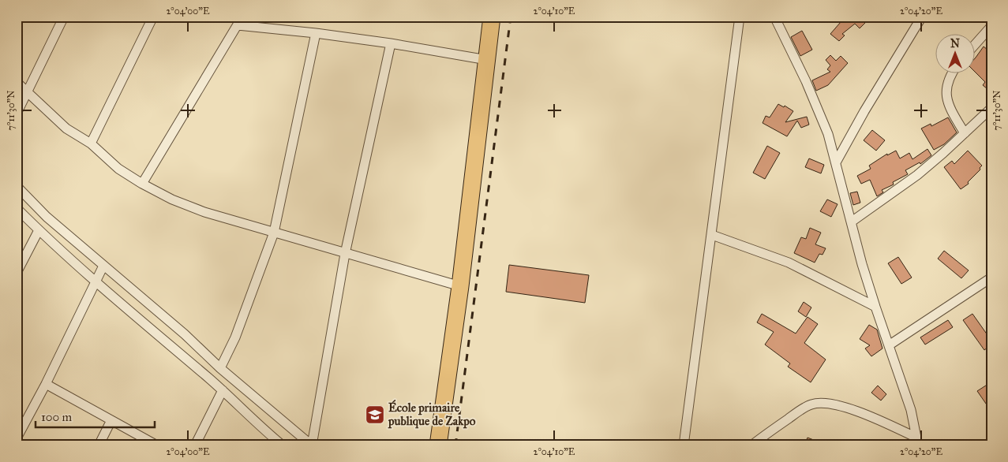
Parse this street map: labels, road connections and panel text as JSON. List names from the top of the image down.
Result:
{
  "places": {
    "school or university": ["École primaire publique de Zakpo"]
  },
  "scale_bar": "100 m",
  "north": "top",
  "coordinates": [
    "2°04'00\"E",
    "2°04'10\"E",
    "2°04'20\"E",
    "7°11'30\"N"
  ]
}
